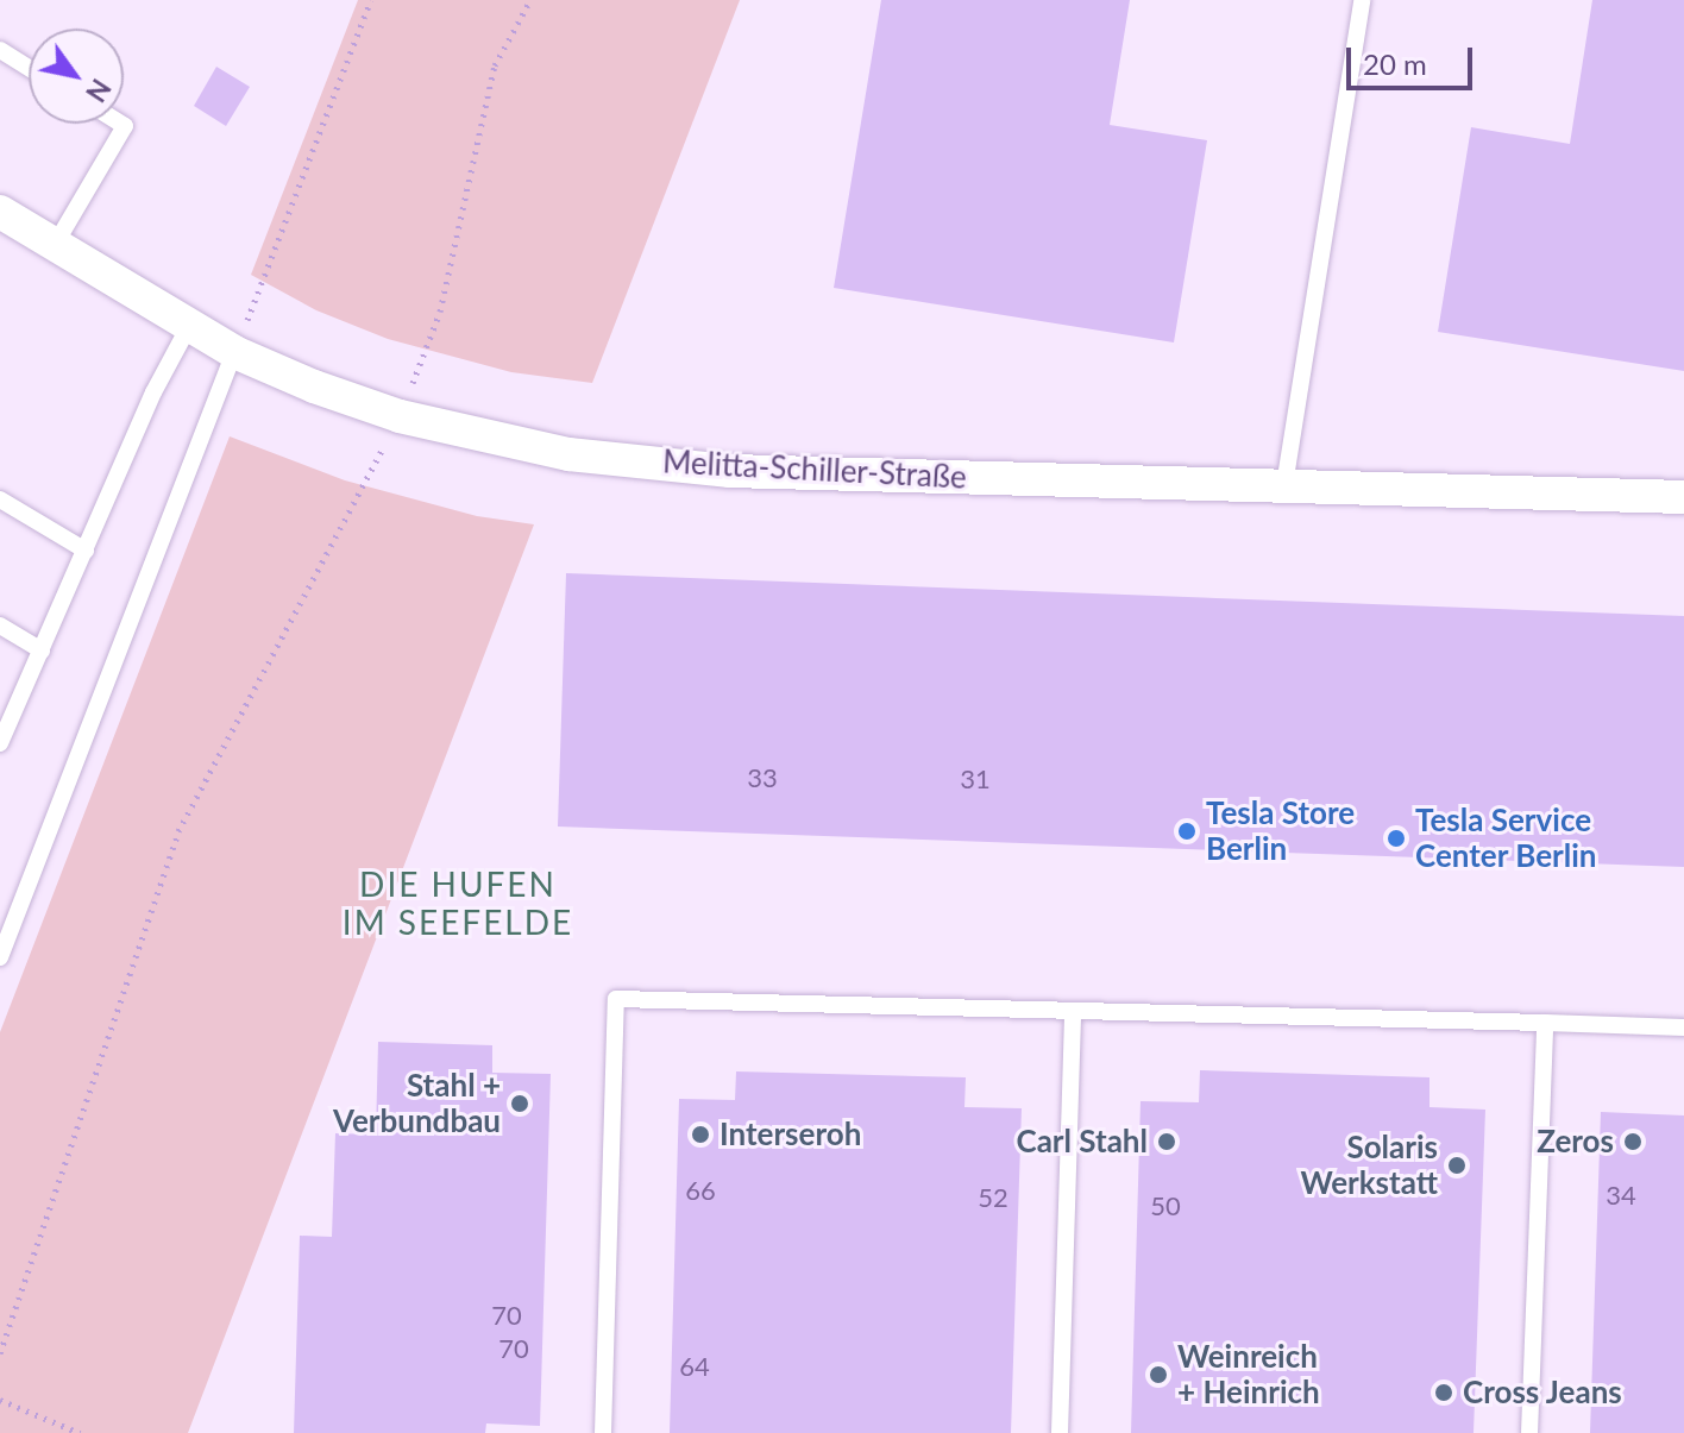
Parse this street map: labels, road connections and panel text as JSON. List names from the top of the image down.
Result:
{
  "streets": {
    "street": ["Melitta-Schiller-Straße"]
  },
  "districts": ["DIE HUFEN IM SEEFELDE"],
  "places": [
    "Tesla Store Berlin",
    "Tesla Service Center Berlin",
    "Stahl + Verbundbau",
    "Interseroh",
    "Carl Stahl",
    "Zeros",
    "Solaris Werkstatt",
    "Weinreich + Heinrich",
    "Cross Jeans"
  ],
  "house_numbers": [
    "33",
    "31",
    "66",
    "34",
    "52",
    "50",
    "70",
    "70",
    "64"
  ],
  "scale_bar": "20 m",
  "north": "bottom right"
}
